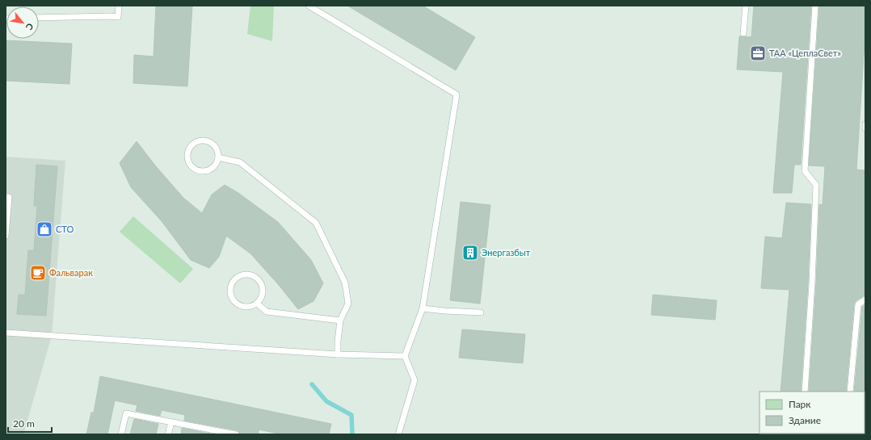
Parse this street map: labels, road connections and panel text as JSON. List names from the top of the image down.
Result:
{
  "places": {
    "office": ["ТАА «ЦеплаСвет»"],
    "shop": ["СТО"],
    "building": ["Энергазбыт"],
    "cafe": ["Фальварак"]
  },
  "legend": ["Парк", "Здание"],
  "scale_bar": "20 m",
  "north": "bottom right"
}
